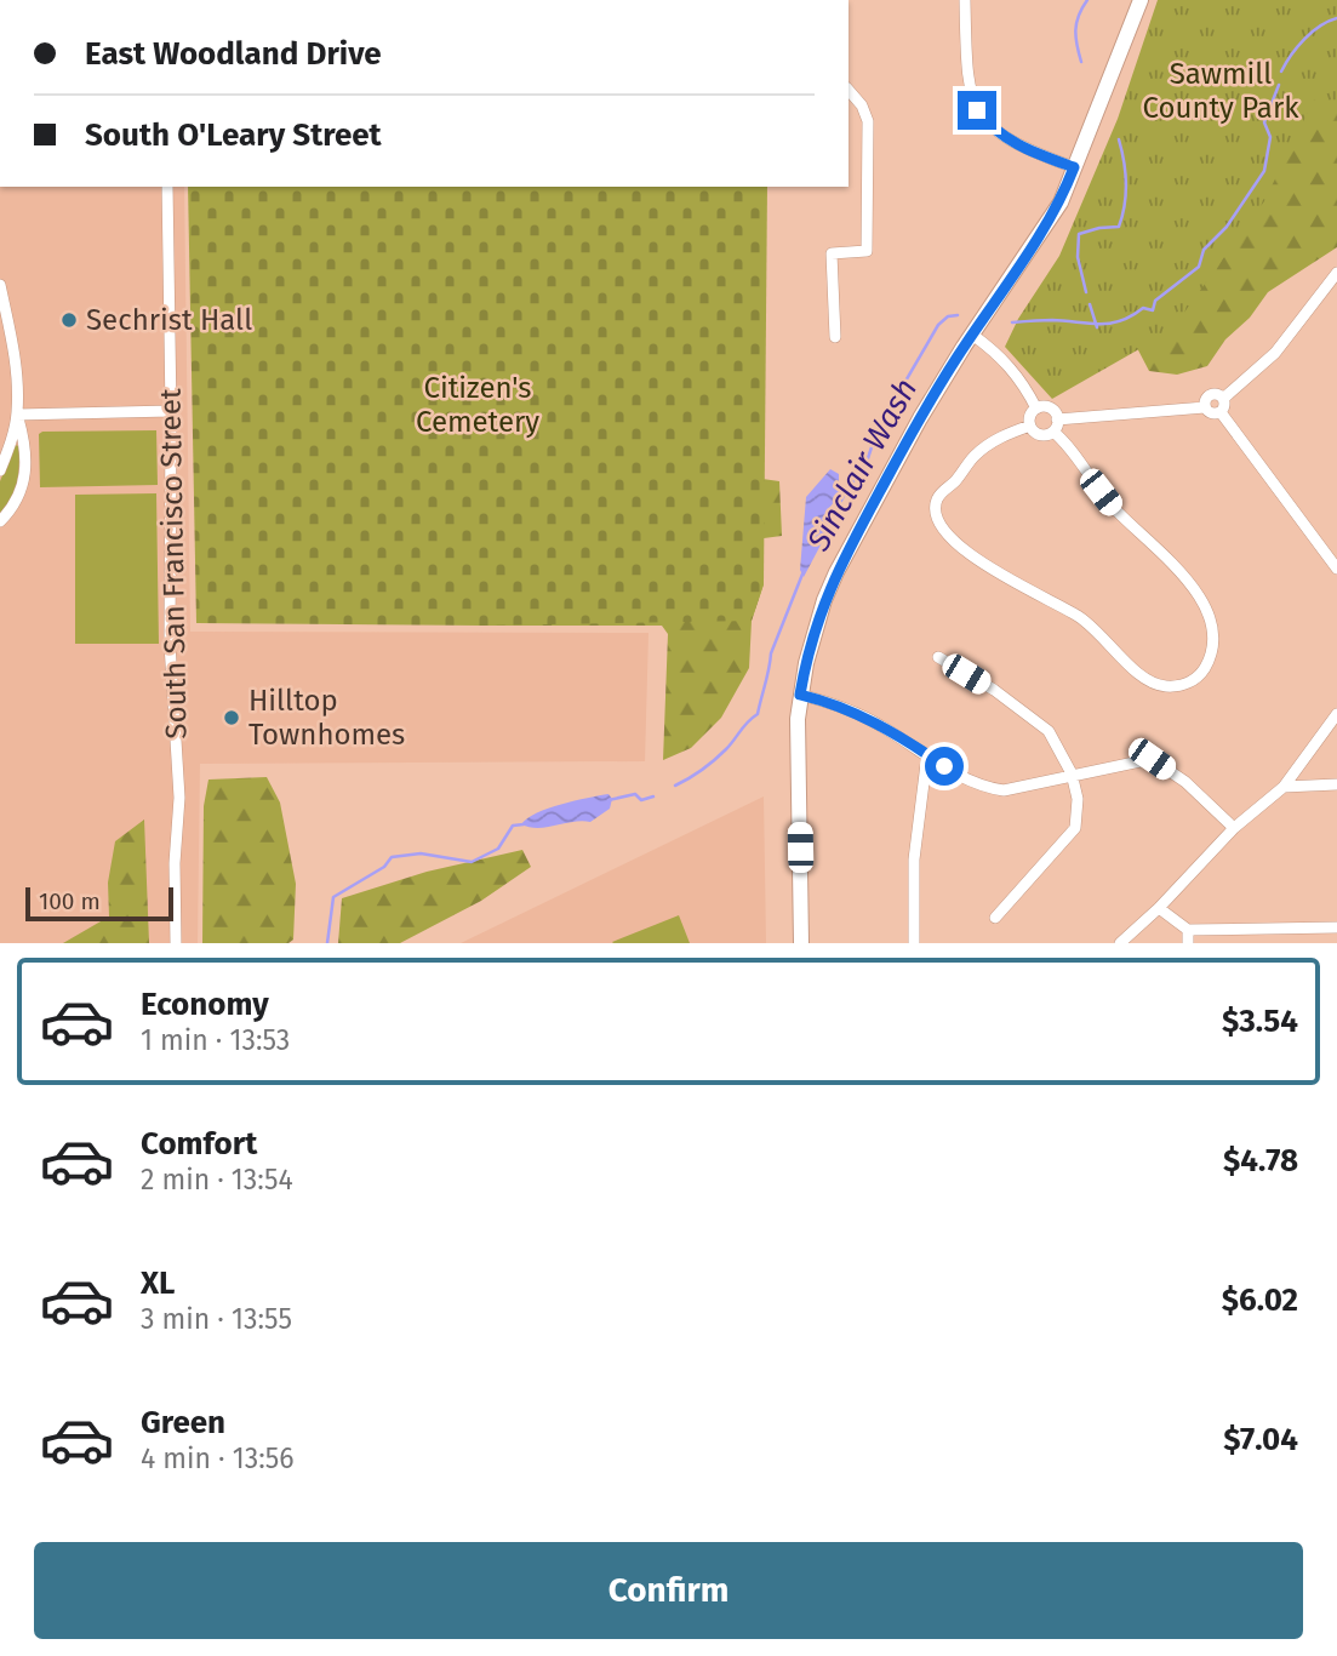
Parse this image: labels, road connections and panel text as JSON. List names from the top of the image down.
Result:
{
  "streets": {
    "street": ["South San Francisco Street"]
  },
  "water": ["Sinclair Wash"],
  "parks": ["Sawmill County Park", "Citizen's Cemetery"],
  "places": ["Sechrist Hall", "Hilltop Townhomes"],
  "scale_bar": "100 m",
  "page": {
    "banner": ["East Woodland Drive", "South O'Leary Street"],
    "scale": "100 m",
    "list": [
      {
        "name": "Economy",
        "note": "1 min · 13:53",
        "value": "$3.54"
      },
      {
        "name": "Comfort",
        "note": "2 min · 13:54",
        "value": "$4.78"
      },
      {
        "name": "XL",
        "note": "3 min · 13:55",
        "value": "$6.02"
      },
      {
        "name": "Green",
        "note": "4 min · 13:56",
        "value": "$7.04"
      }
    ],
    "buttons": "Confirm"
  }
}
